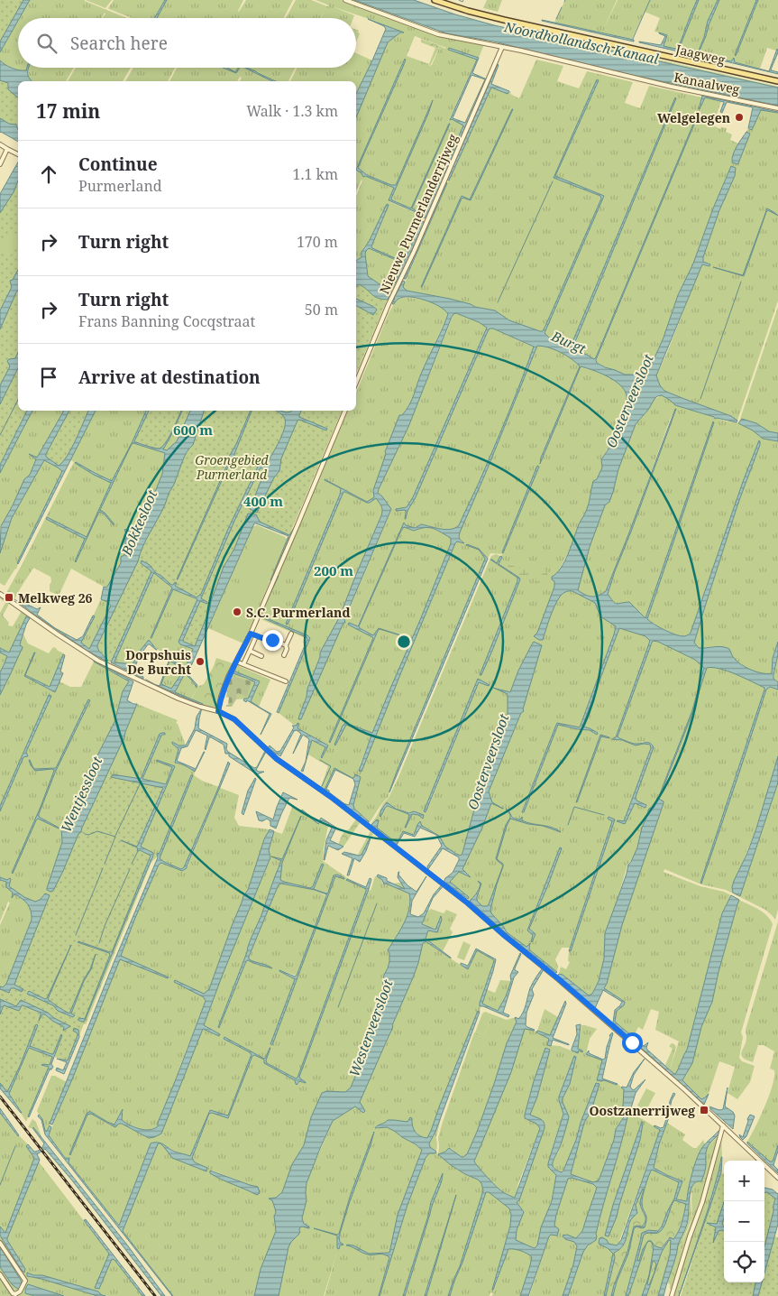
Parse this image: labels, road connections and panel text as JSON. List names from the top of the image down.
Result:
{
  "streets": {
    "main road": ["Jaagweg"],
    "street": ["Kanaalweg", "Nieuwe Purmerlanderrijweg"]
  },
  "crossings": [
    ["Kanaalweg", "Nieuwe Purmerlanderrijweg"]
  ],
  "water": [
    "Noordhollandsch Kanaal",
    "Burgt",
    "Oosterveersloot",
    "Bokkesloot",
    "Wentjessloot",
    "Westerveersloot"
  ],
  "parks": ["Groengebied Purmerland"],
  "places": {
    "other": ["Welgelegen", "S.C. Purmerland", "Dorpshuis De Burcht"],
    "transit": ["Melkweg 26", "Oostzanerrijweg"]
  },
  "page": {
    "search": "Search here",
    "heading": ["17 min", "Walk · 1.3 km"],
    "list": [
      ["Continue", "Purmerland", "1.1 km"],
      ["Turn right", "170 m"],
      ["Turn right", "Frans Banning Cocqstraat", "50 m"],
      "Arrive at destination"
    ],
    "map_buttons": ["+", "−"]
  },
  "rings": ["600 m", "400 m", "200 m"]
}
